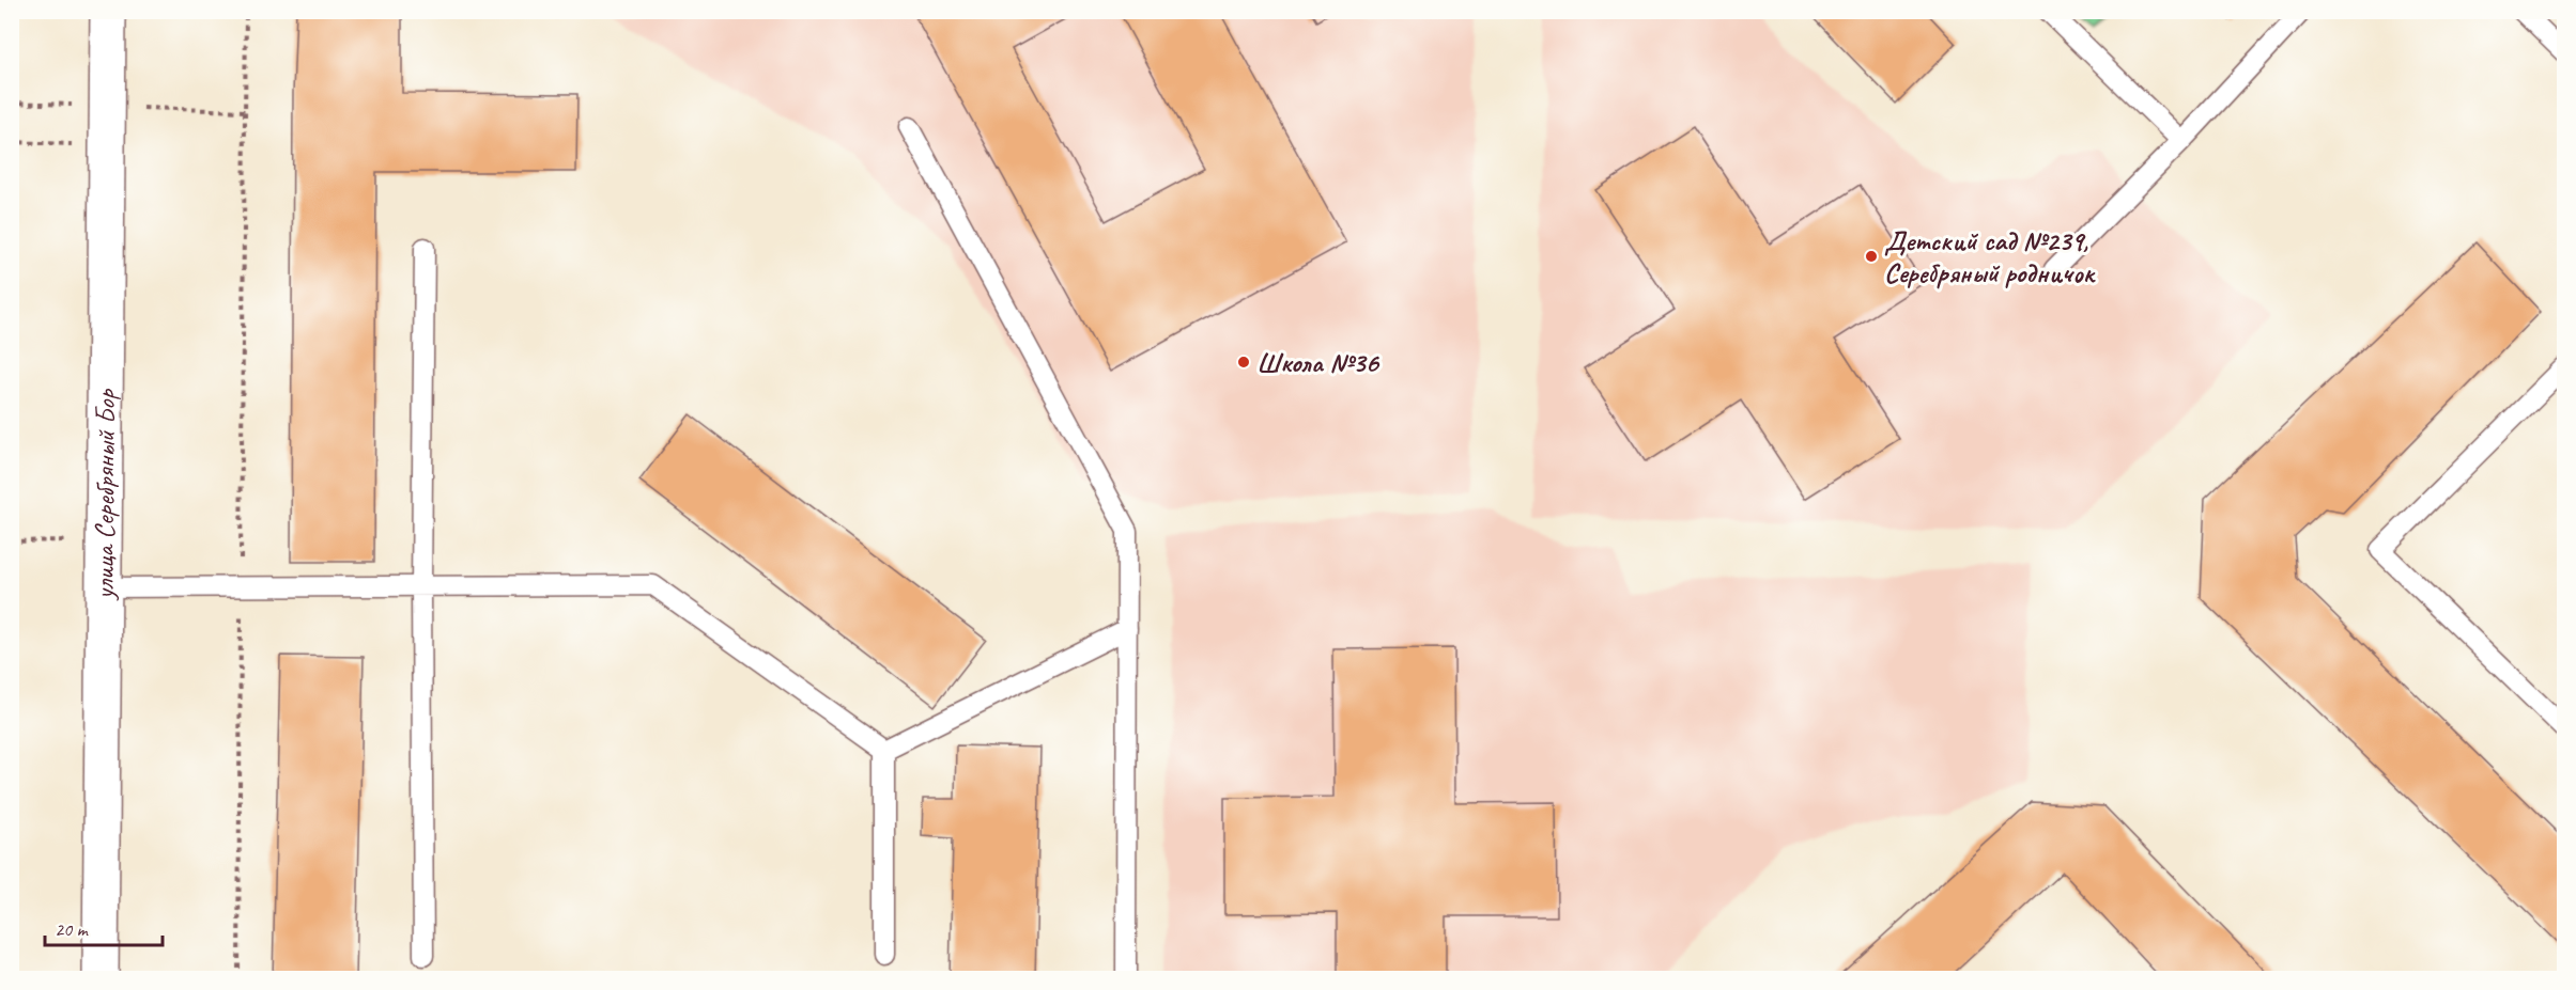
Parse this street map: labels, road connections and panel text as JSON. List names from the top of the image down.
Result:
{
  "streets": {
    "street": ["улица Серебряный Бор"]
  },
  "places": ["Детский сад №239, Серебряный родничок", "Школа №36"],
  "scale_bar": "20 m"
}
